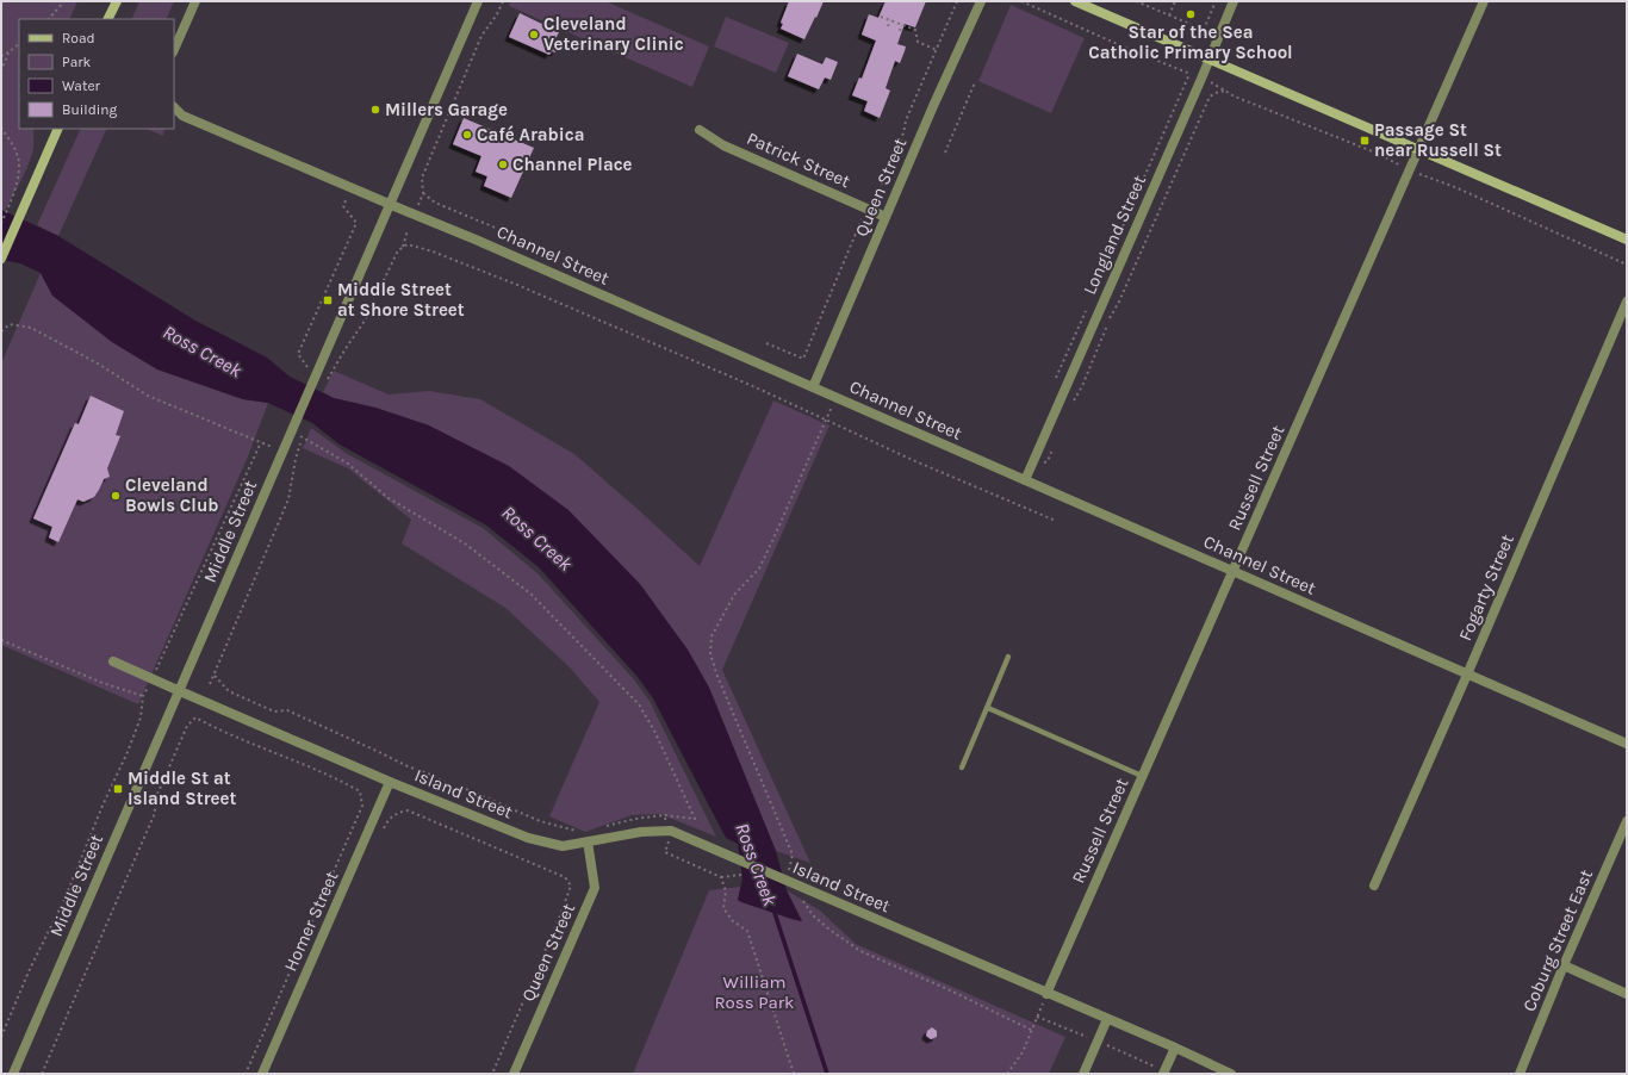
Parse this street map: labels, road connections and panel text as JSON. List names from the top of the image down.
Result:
{
  "streets": {
    "street": [
      "Patrick Street",
      "Queen Street",
      "Longland Street",
      "Channel Street",
      "Russell Street",
      "Middle Street",
      "Fogarty Street",
      "Island Street",
      "Homer Street",
      "Coburg Street East"
    ]
  },
  "crossings": [
    ["Patrick Street", "Queen Street"],
    ["Queen Street", "Channel Street"],
    ["Queen Street", "Island Street"],
    ["Longland Street", "Channel Street"],
    ["Channel Street", "Russell Street"],
    ["Channel Street", "Middle Street"],
    ["Channel Street", "Fogarty Street"],
    ["Russell Street", "Island Street"],
    ["Middle Street", "Island Street"],
    ["Island Street", "Homer Street"]
  ],
  "water": ["Ross Creek"],
  "parks": ["William Ross Park"],
  "places": {
    "other": [
      "Star of the Sea Catholic Primary School",
      "Cleveland Veterinary Clinic",
      "Millers Garage",
      "Café Arabica",
      "Channel Place",
      "Cleveland Bowls Club"
    ],
    "transit": ["Passage St near Russell St", "Middle Street at Shore Street", "Middle St at Island Street"]
  },
  "legend": [
    "Road",
    "Park",
    "Water",
    "Building"
  ]
}
